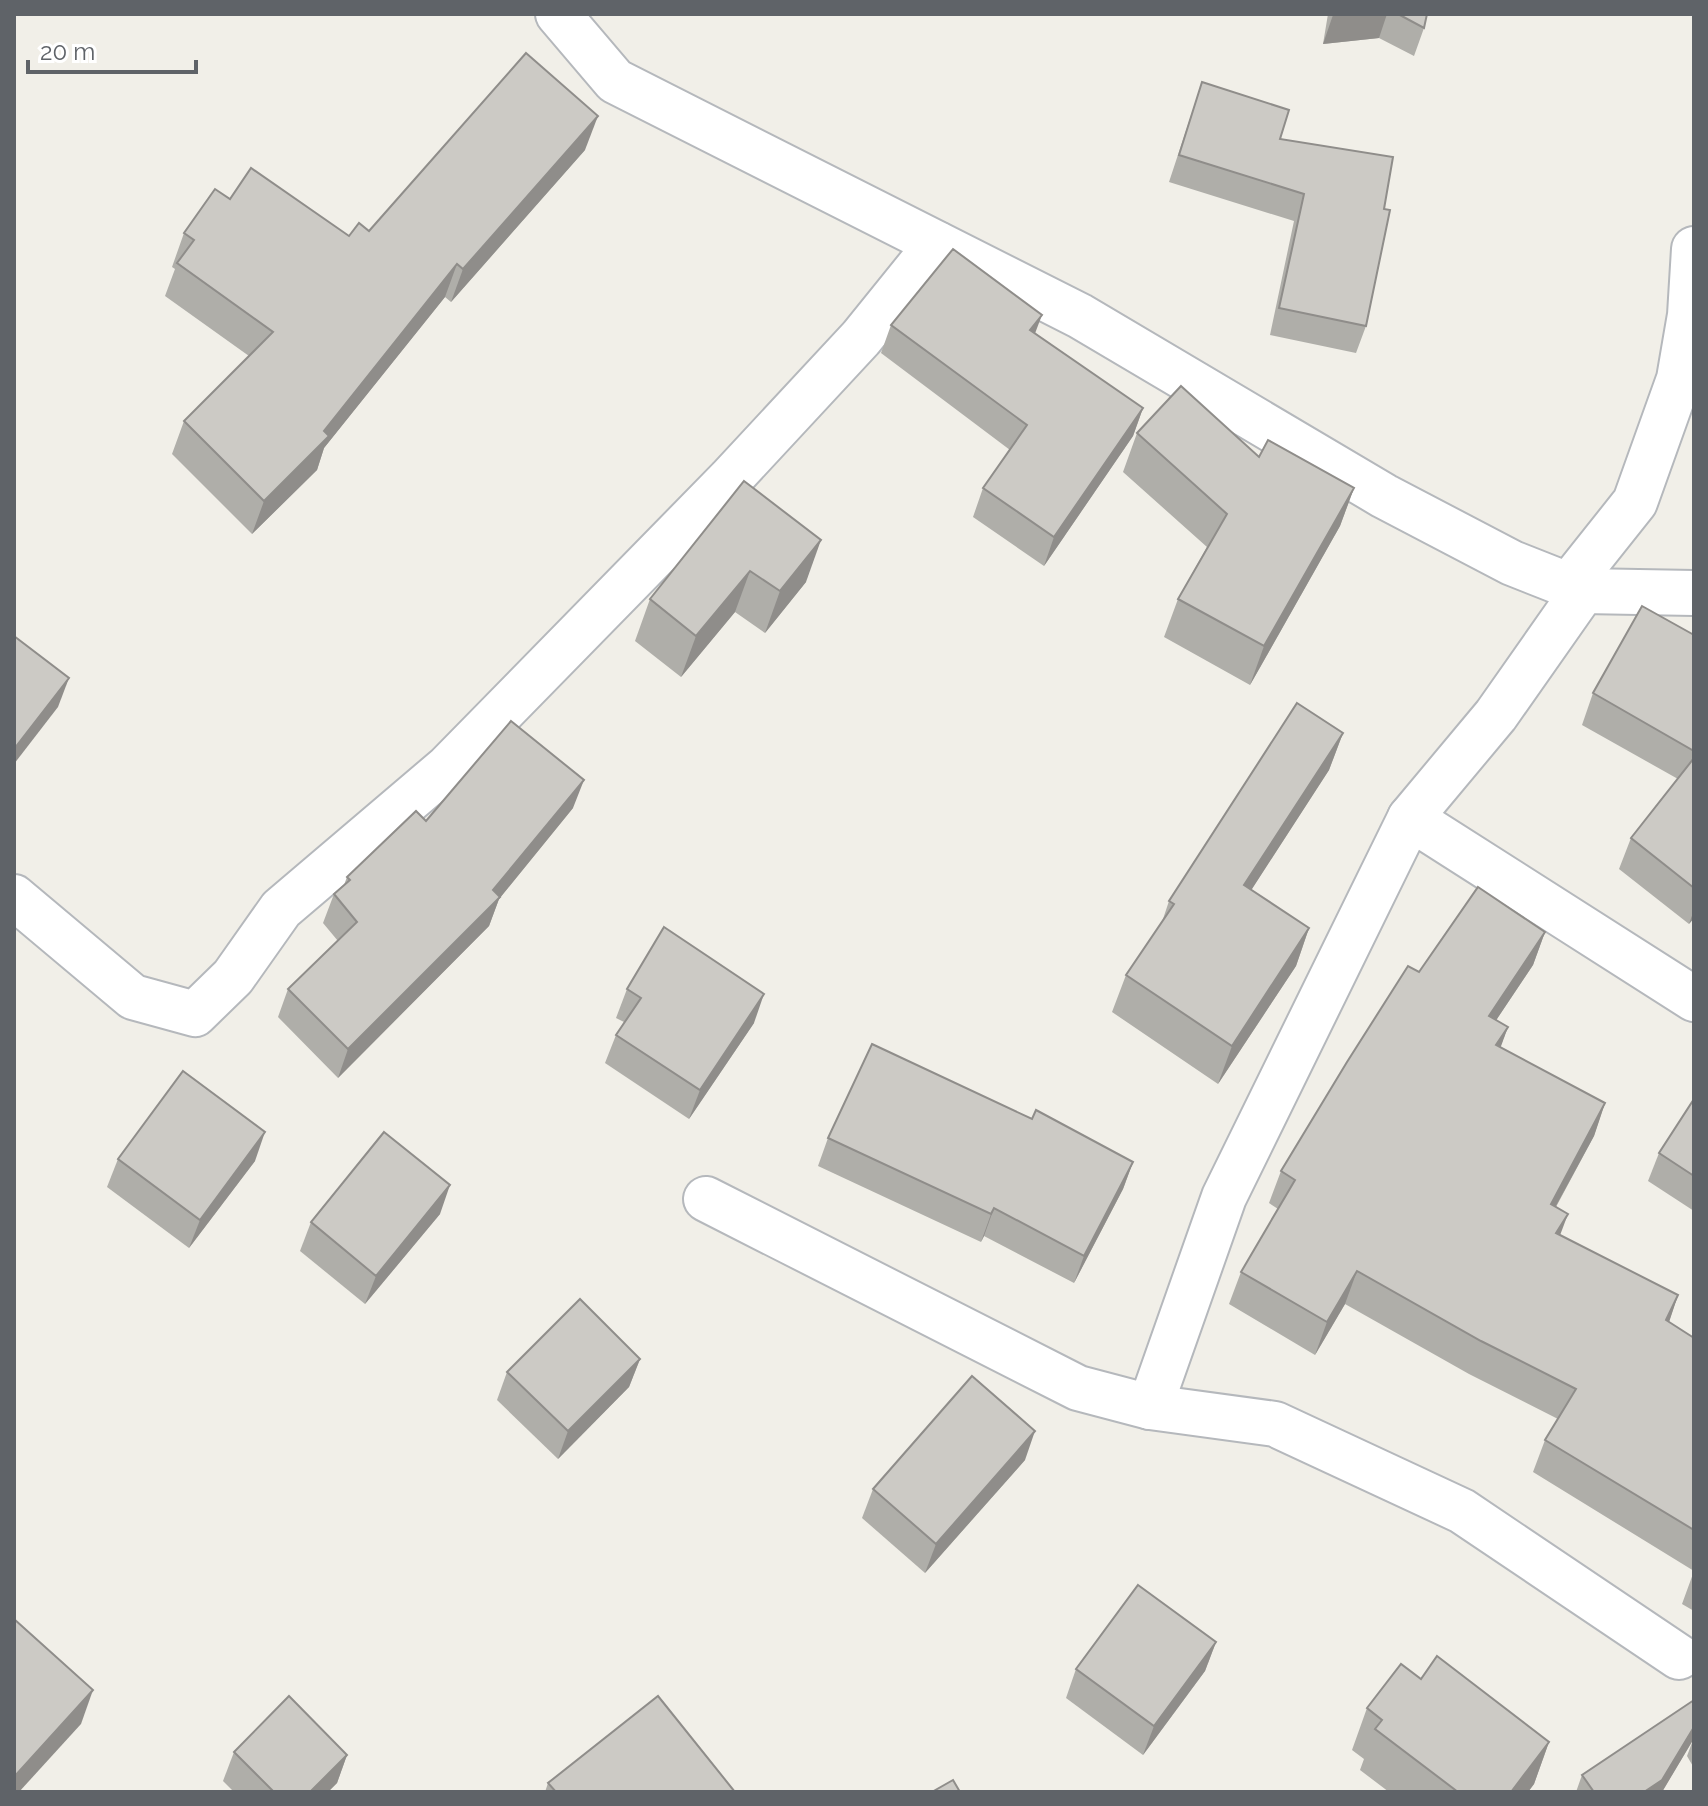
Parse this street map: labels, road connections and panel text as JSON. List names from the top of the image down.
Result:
{
  "scale_bar": "20 m"
}
